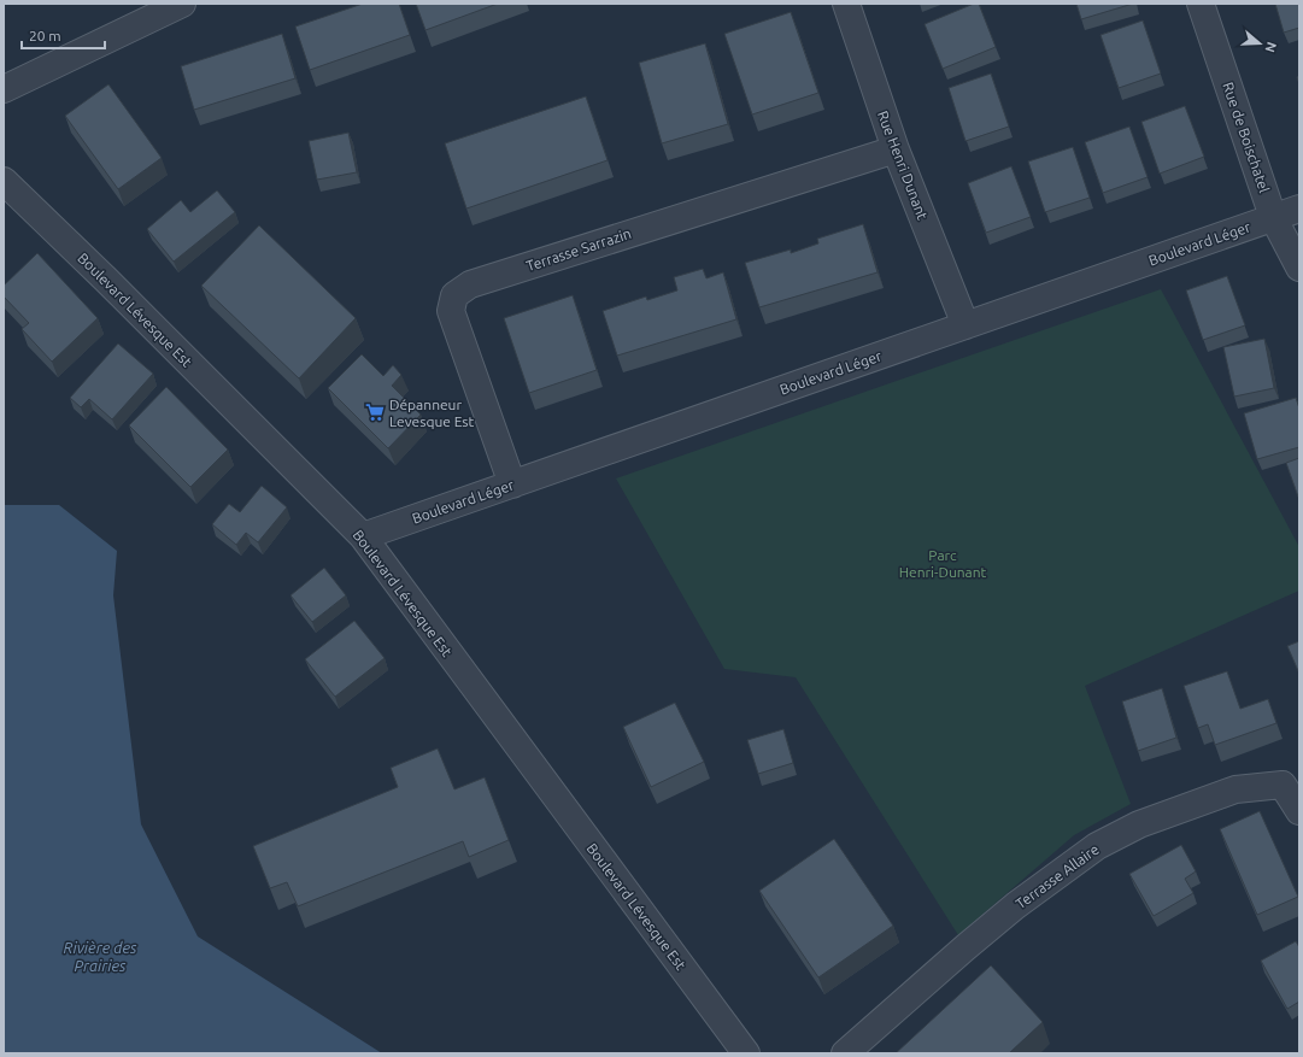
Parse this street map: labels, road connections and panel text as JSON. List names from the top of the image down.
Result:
{
  "streets": {
    "street": [
      "Rue de Boischatel",
      "Rue Henri Dunant",
      "Boulevard Léger",
      "Terrasse Sarrazin",
      "Boulevard Lévesque Est",
      "Terrasse Allaire"
    ]
  },
  "crossings": [
    ["Rue de Boischatel", "Boulevard Léger"],
    ["Rue Henri Dunant", "Boulevard Léger"],
    ["Rue Henri Dunant", "Terrasse Sarrazin"],
    ["Boulevard Léger", "Terrasse Sarrazin"],
    ["Boulevard Léger", "Boulevard Lévesque Est"]
  ],
  "water": ["Rivière des Prairies"],
  "parks": ["Parc Henri-Dunant"],
  "places": {
    "supermarket": ["Dépanneur Levesque Est"]
  },
  "scale_bar": "20 m",
  "north": "right"
}
